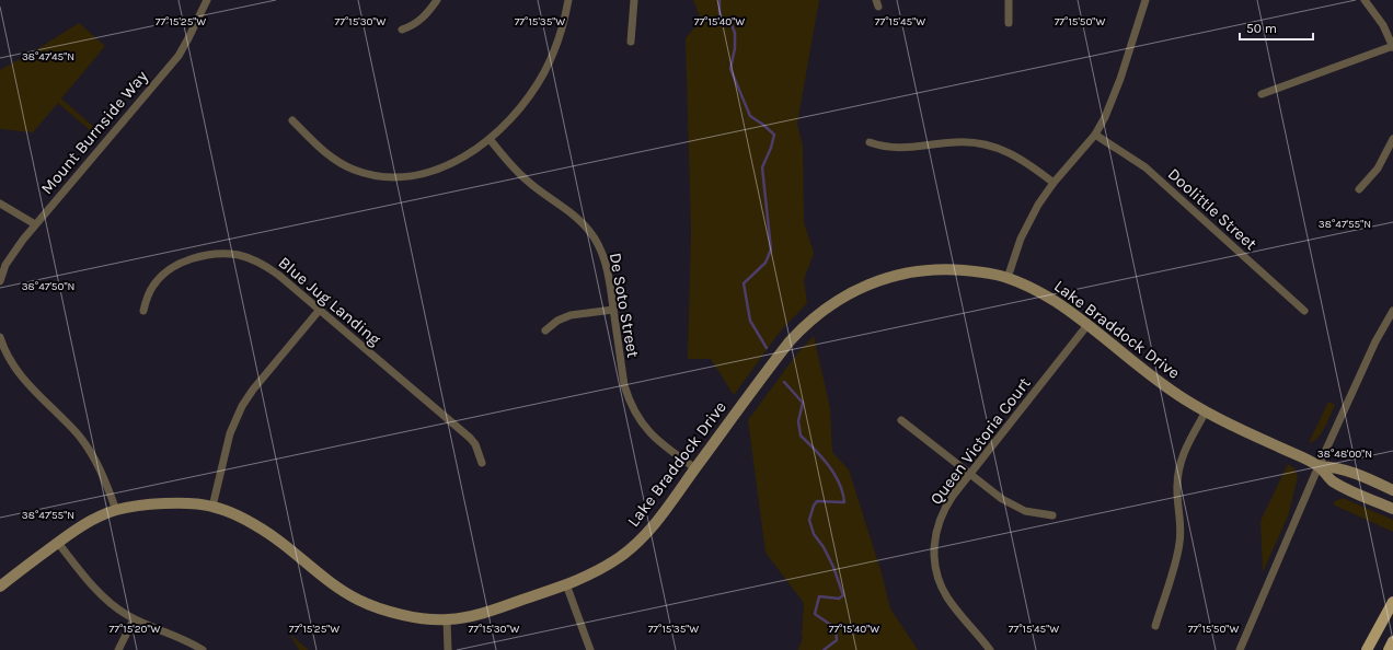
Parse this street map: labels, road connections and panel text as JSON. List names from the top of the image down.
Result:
{
  "streets": {
    "street": [
      "Mount Burnside Way",
      "Doolittle Street",
      "Blue Jug Landing",
      "De Soto Street",
      "Lake Braddock Drive",
      "Queen Victoria Court"
    ]
  },
  "crossings": [
    ["De Soto Street", "Lake Braddock Drive"],
    ["Lake Braddock Drive", "Queen Victoria Court"]
  ],
  "scale_bar": "50 m",
  "coordinates": [
    "77°15'25\"W",
    "77°15'30\"W",
    "77°15'35\"W",
    "77°15'40\"W",
    "77°15'45\"W",
    "77°15'50\"W",
    "38°47'45\"N",
    "38°47'55\"N",
    "38°47'50\"N",
    "38°48'00\"N",
    "77°15'20\"W"
  ]
}
